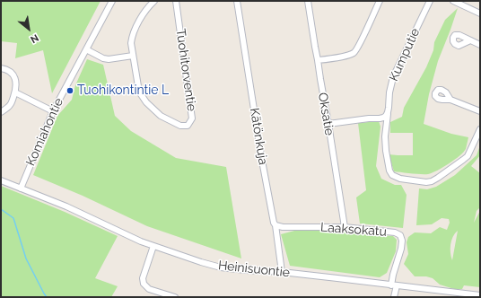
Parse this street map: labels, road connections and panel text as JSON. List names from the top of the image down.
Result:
{
  "streets": {
    "street": [
      "Kumputie",
      "Tuohitorventie",
      "Oksatie",
      "Komiahontie",
      "Kätönkuja",
      "Laaksokatu",
      "Heinisuontie"
    ]
  },
  "crossings": [
    ["Oksatie", "Laaksokatu"],
    ["Komiahontie", "Heinisuontie"],
    ["Kätönkuja", "Laaksokatu"],
    ["Kätönkuja", "Heinisuontie"],
    ["Laaksokatu", "Heinisuontie"]
  ],
  "places": ["Tuohikontintie L"],
  "north": "bottom right"
}
